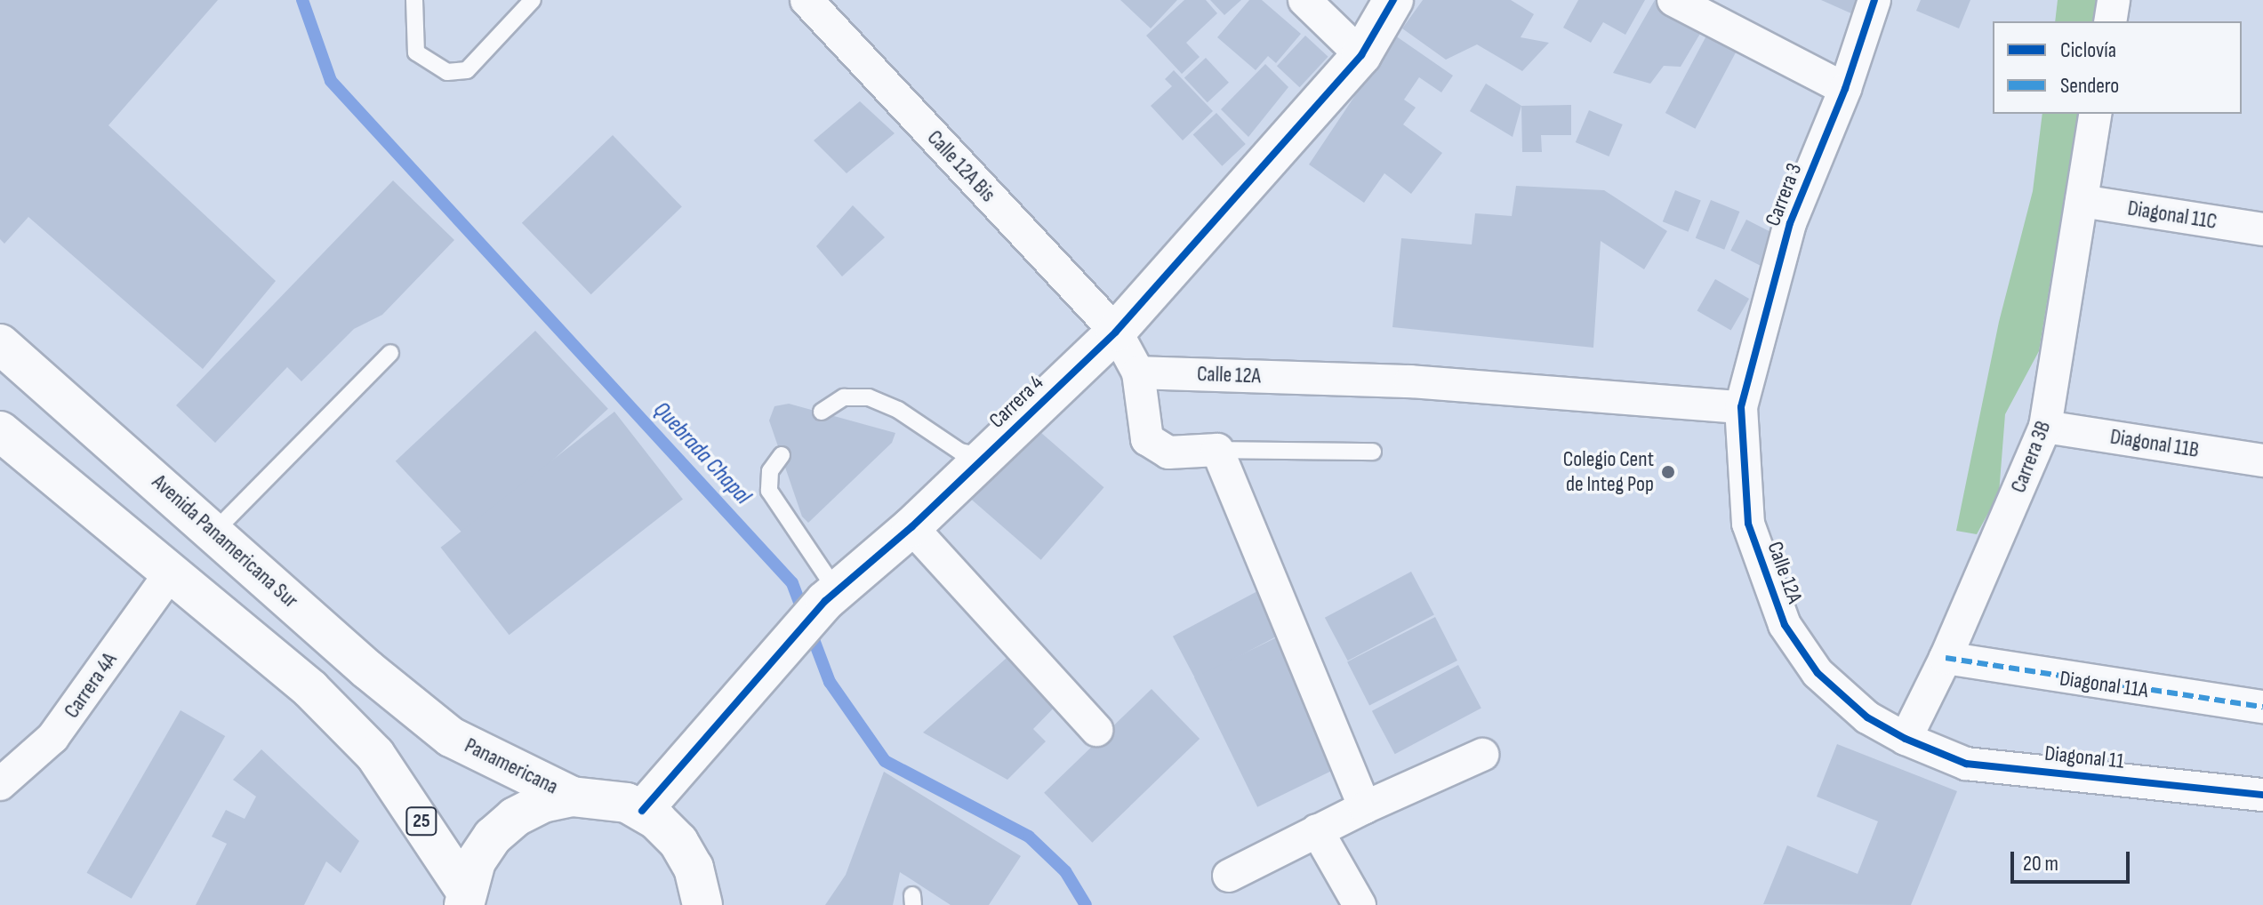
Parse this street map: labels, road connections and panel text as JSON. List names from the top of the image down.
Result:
{
  "streets": {
    "main road": [
      "Carrera 4",
      "Avenida Panamericana Sur",
      "Panamericana",
      "25"
    ],
    "street": [
      "Calle 12A Bis",
      "Carrera 3",
      "Diagonal 11C",
      "Calle 12A",
      "Diagonal 11B",
      "Carrera 3B",
      "Diagonal 11A",
      "Carrera 4A",
      "Diagonal 11"
    ]
  },
  "crossings": [
    ["Calle 12A Bis", "Carrera 4"],
    ["Carrera 3", "Calle 12A"],
    ["Diagonal 11C", "Carrera 3B"],
    ["Calle 12A", "Carrera 3B"],
    ["Calle 12A", "Diagonal 11"],
    ["Diagonal 11B", "Carrera 3B"],
    ["Carrera 3B", "Diagonal 11A"],
    ["Carrera 3B", "Diagonal 11"],
    ["Avenida Panamericana Sur", "Panamericana"],
    ["Carrera 4A", "25"]
  ],
  "water": ["Quebrada Chapal"],
  "places": ["Colegio Cent de Integ Pop"],
  "legend": ["Ciclovía", "Sendero"],
  "scale_bar": "20 m"
}
